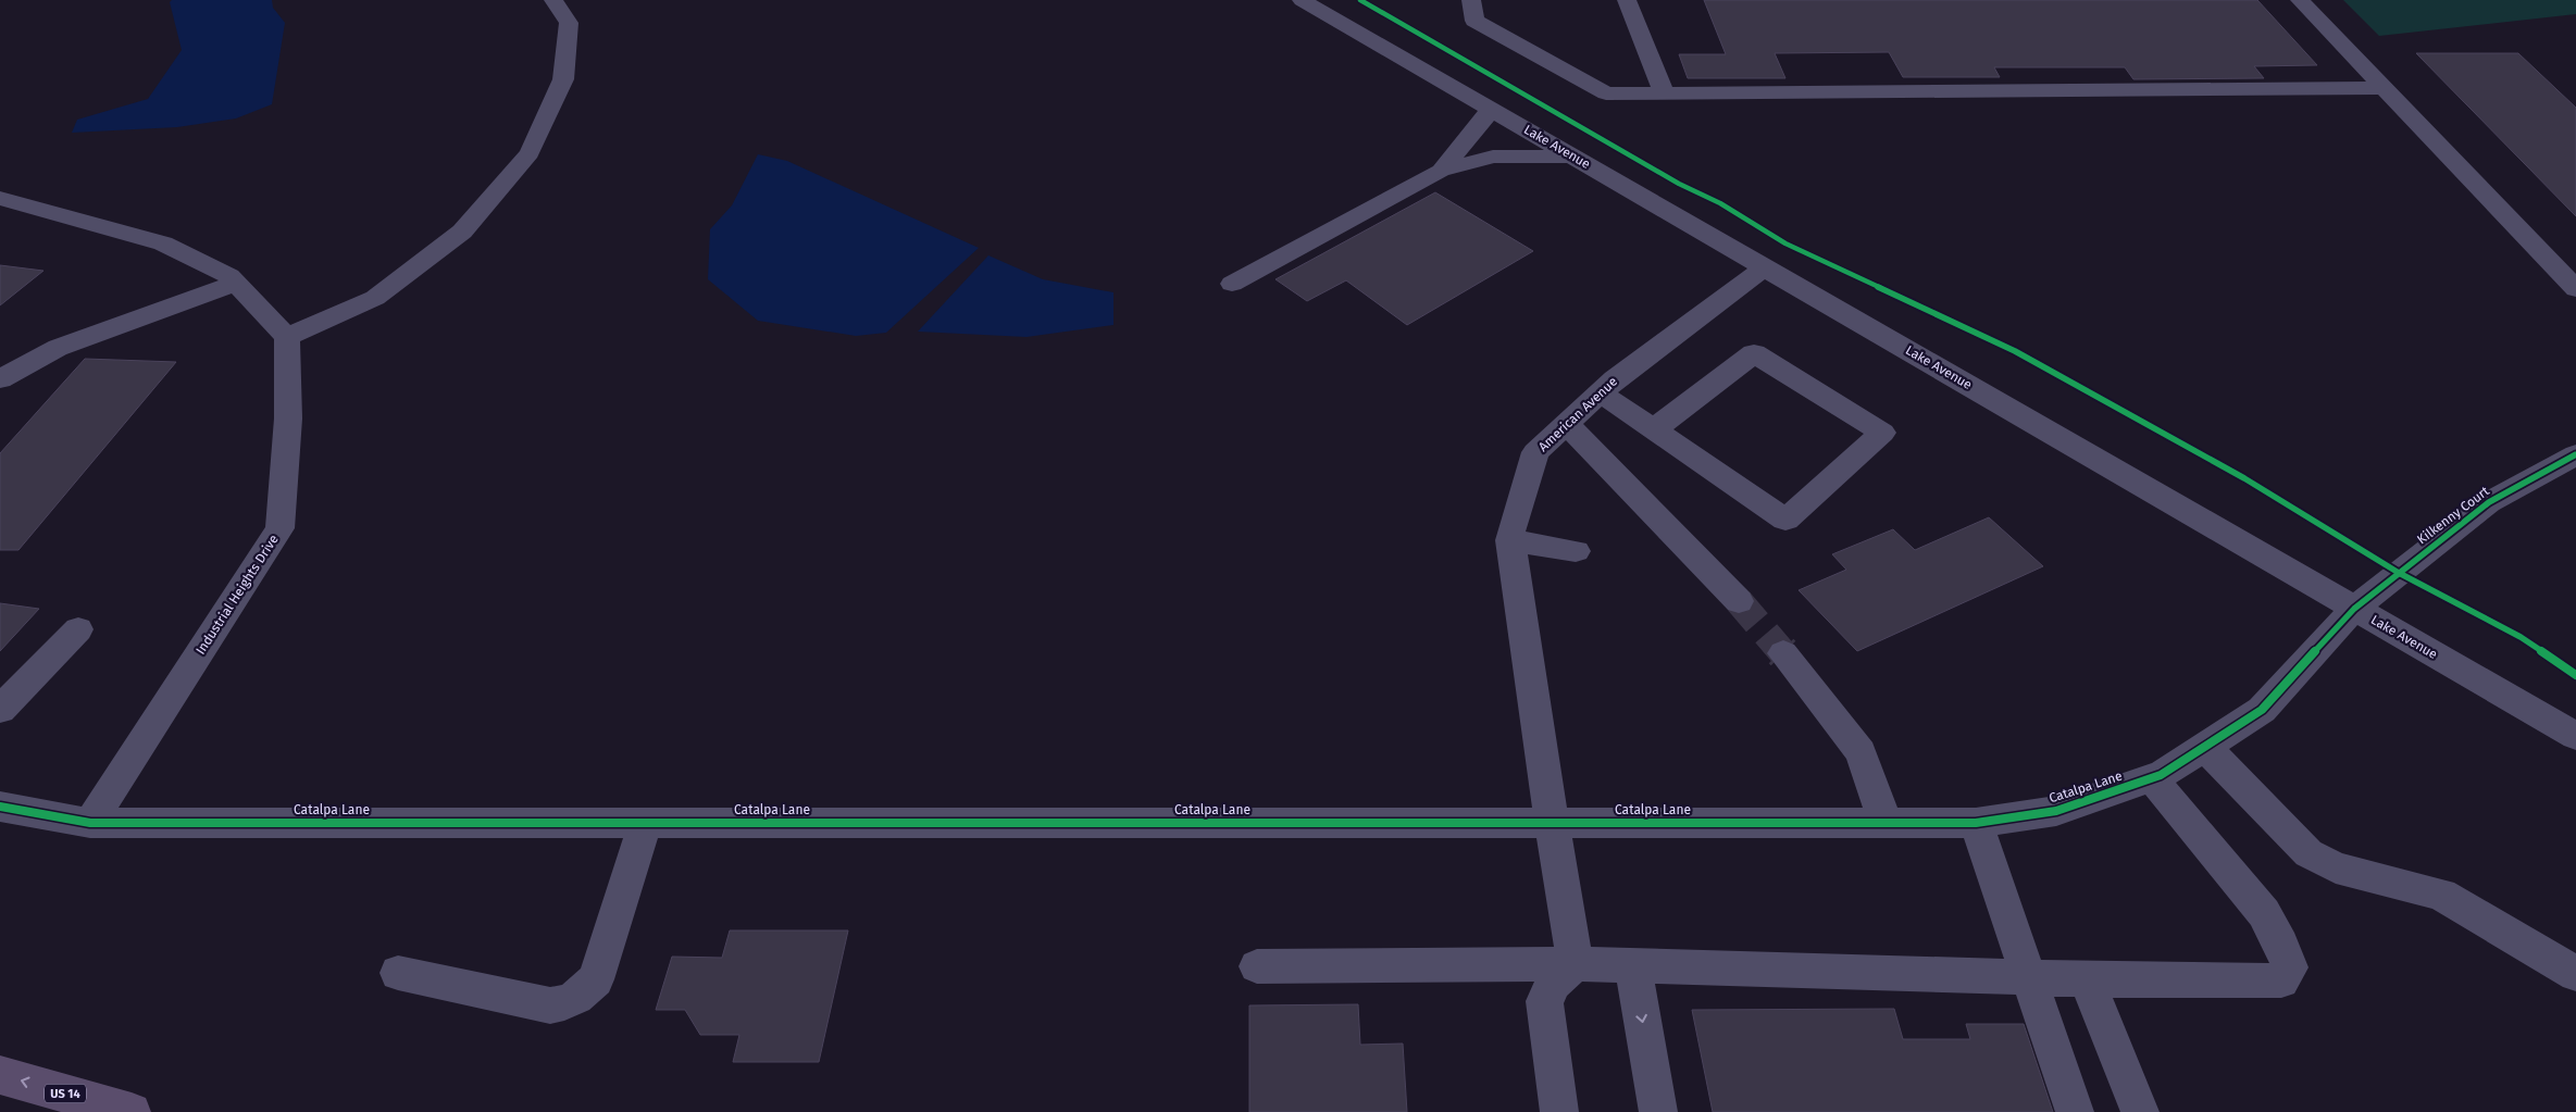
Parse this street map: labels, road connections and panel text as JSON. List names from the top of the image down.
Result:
{
  "streets": {
    "main road": ["US 14"],
    "street": [
      "Lake Avenue",
      "American Avenue",
      "Kilkenny Court",
      "Industrial Heights Drive",
      "Catalpa Lane"
    ]
  },
  "crossings": [
    ["Lake Avenue", "American Avenue"],
    ["Lake Avenue", "Kilkenny Court"],
    ["Lake Avenue", "Catalpa Lane"],
    ["American Avenue", "Catalpa Lane"],
    ["Kilkenny Court", "Catalpa Lane"],
    ["Industrial Heights Drive", "Catalpa Lane"]
  ]
}
